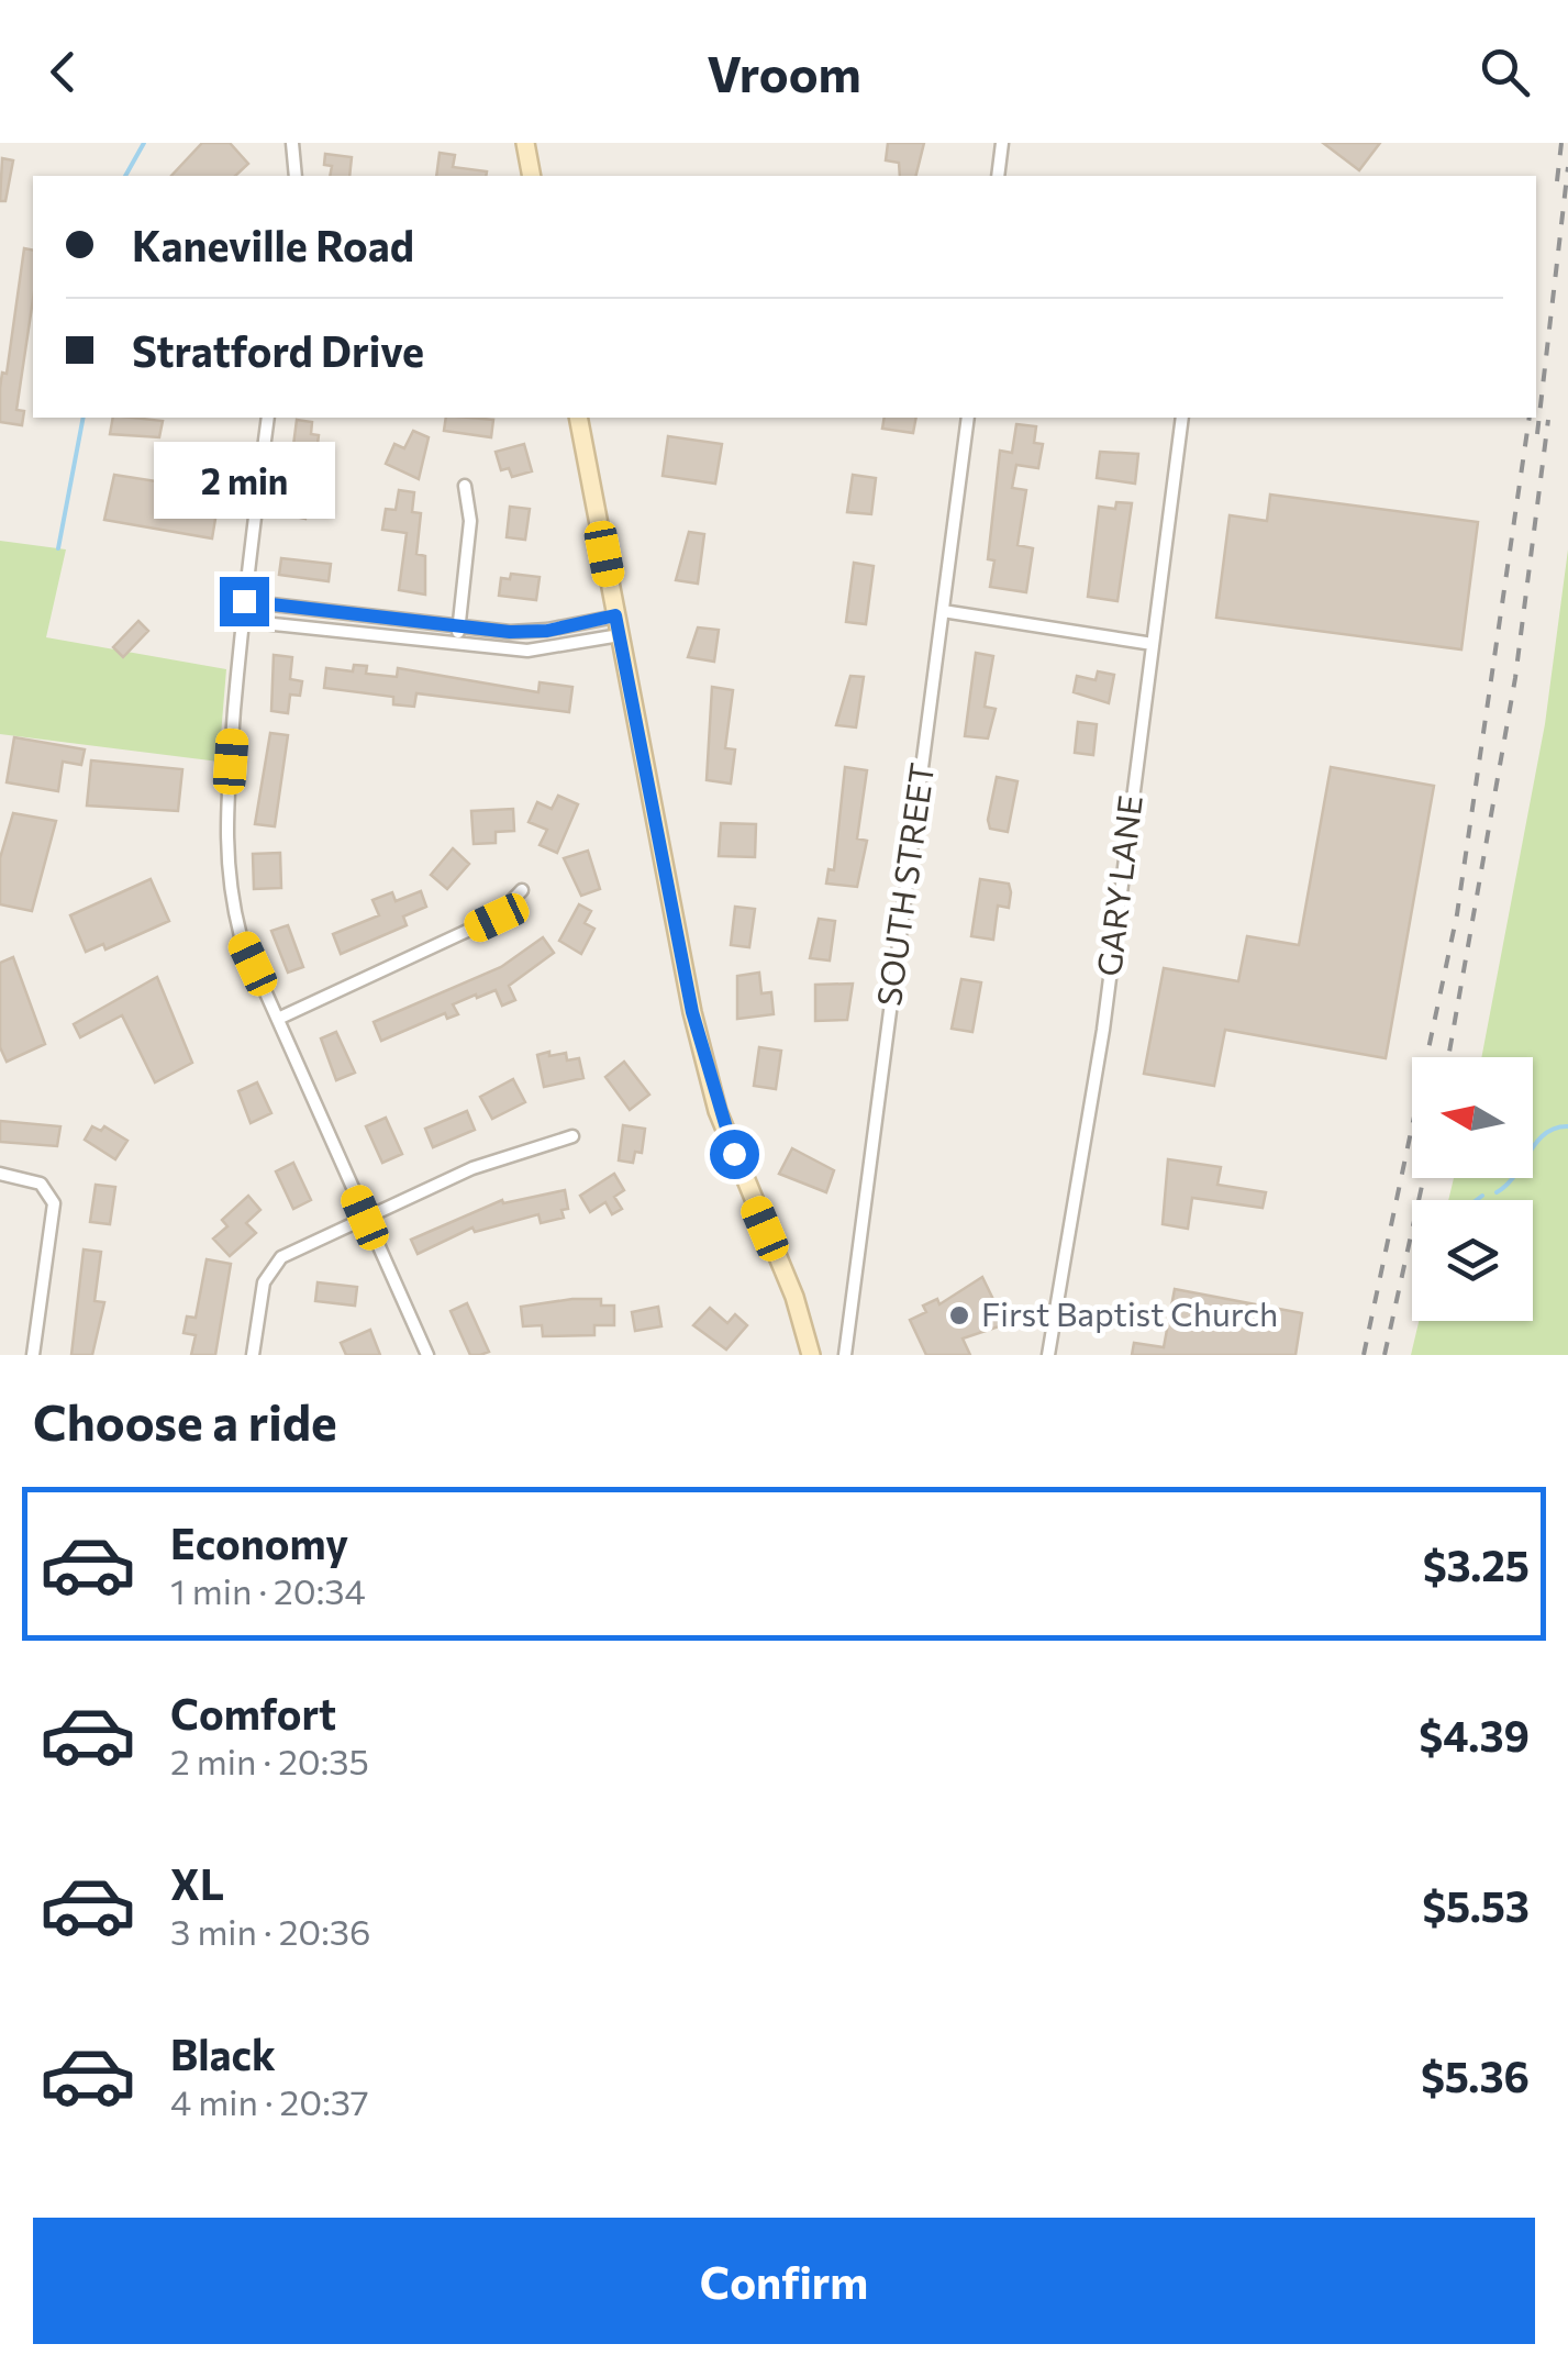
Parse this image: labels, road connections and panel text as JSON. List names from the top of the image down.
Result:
{
  "streets": {
    "street": ["SOUTH STREET", "GARY LANE"]
  },
  "places": ["First Baptist Church"],
  "north": "left",
  "page": {
    "header": "Vroom",
    "banner": ["Kaneville Road", "Stratford Drive"],
    "bubble": "2 min",
    "heading": "Choose a ride",
    "list": [
      {
        "name": "Economy",
        "note": "1 min · 20:34",
        "value": "$3.25"
      },
      {
        "name": "Comfort",
        "note": "2 min · 20:35",
        "value": "$4.39"
      },
      {
        "name": "XL",
        "note": "3 min · 20:36",
        "value": "$5.53"
      },
      {
        "name": "Black",
        "note": "4 min · 20:37",
        "value": "$5.36"
      }
    ],
    "buttons": "Confirm"
  }
}
